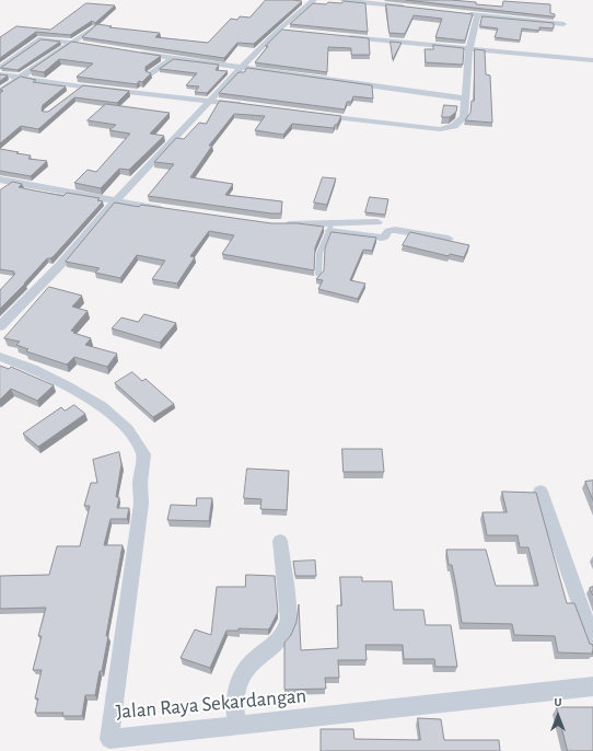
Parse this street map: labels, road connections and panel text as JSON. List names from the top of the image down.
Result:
{
  "streets": {
    "street": ["Jalan Raya Sekardangan"]
  },
  "north": "top"
}
